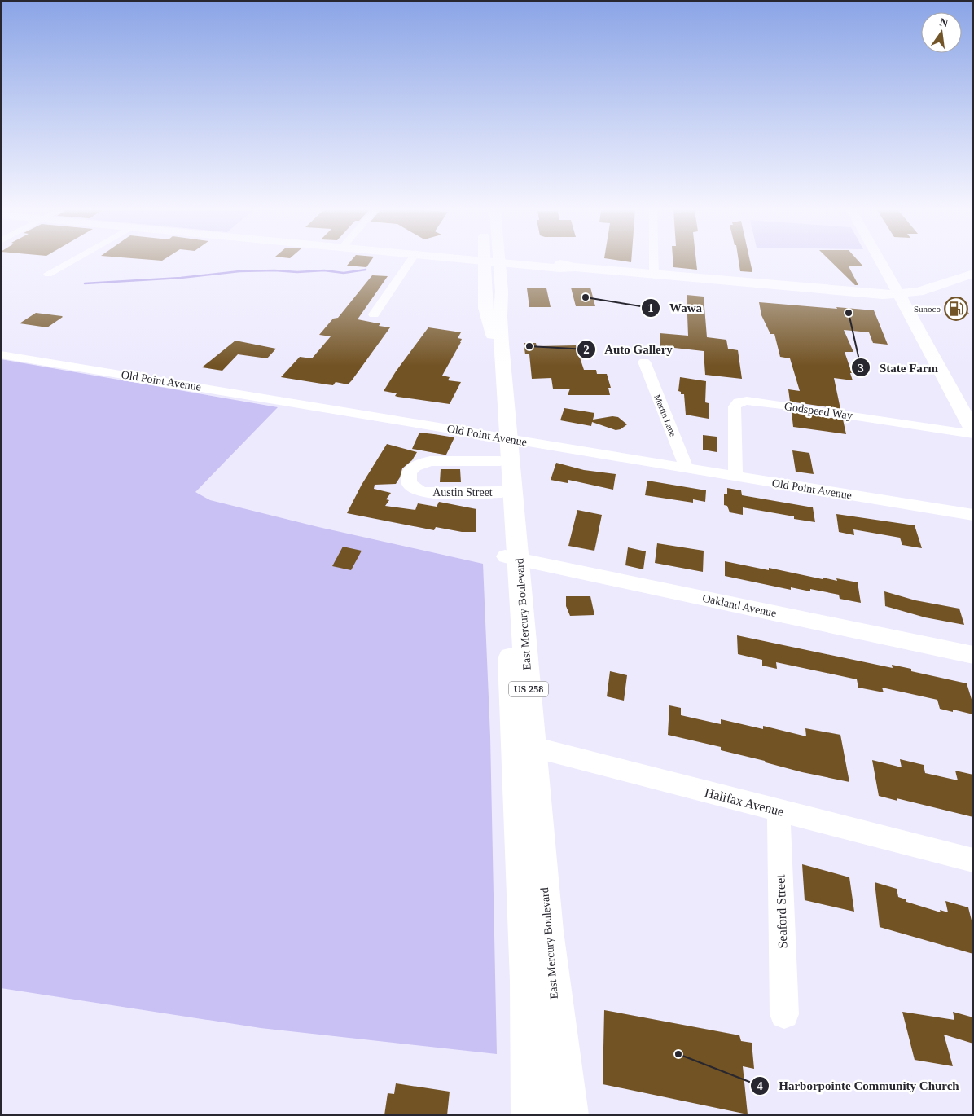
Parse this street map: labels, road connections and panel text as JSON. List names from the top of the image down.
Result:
{
  "streets": {
    "main road": ["East Mercury Boulevard", "US 258"],
    "street": [
      "Old Point Avenue",
      "Godspeed Way",
      "Martin Lane",
      "Austin Street",
      "Oakland Avenue",
      "Halifax Avenue",
      "Seaford Street"
    ]
  },
  "crossings": [
    ["Old Point Avenue", "Godspeed Way"],
    ["Old Point Avenue", "Martin Lane"],
    ["Old Point Avenue", "Austin Street"],
    ["Old Point Avenue", "East Mercury Boulevard"],
    ["Austin Street", "East Mercury Boulevard"],
    ["Oakland Avenue", "East Mercury Boulevard"],
    ["East Mercury Boulevard", "Halifax Avenue"],
    ["Halifax Avenue", "Seaford Street"]
  ],
  "places": {
    "other": [
      "Wawa",
      "State Farm",
      "Auto Gallery",
      "Harborpointe Community Church"
    ],
    "fuel station": ["Sunoco"]
  },
  "north": "top"
}
